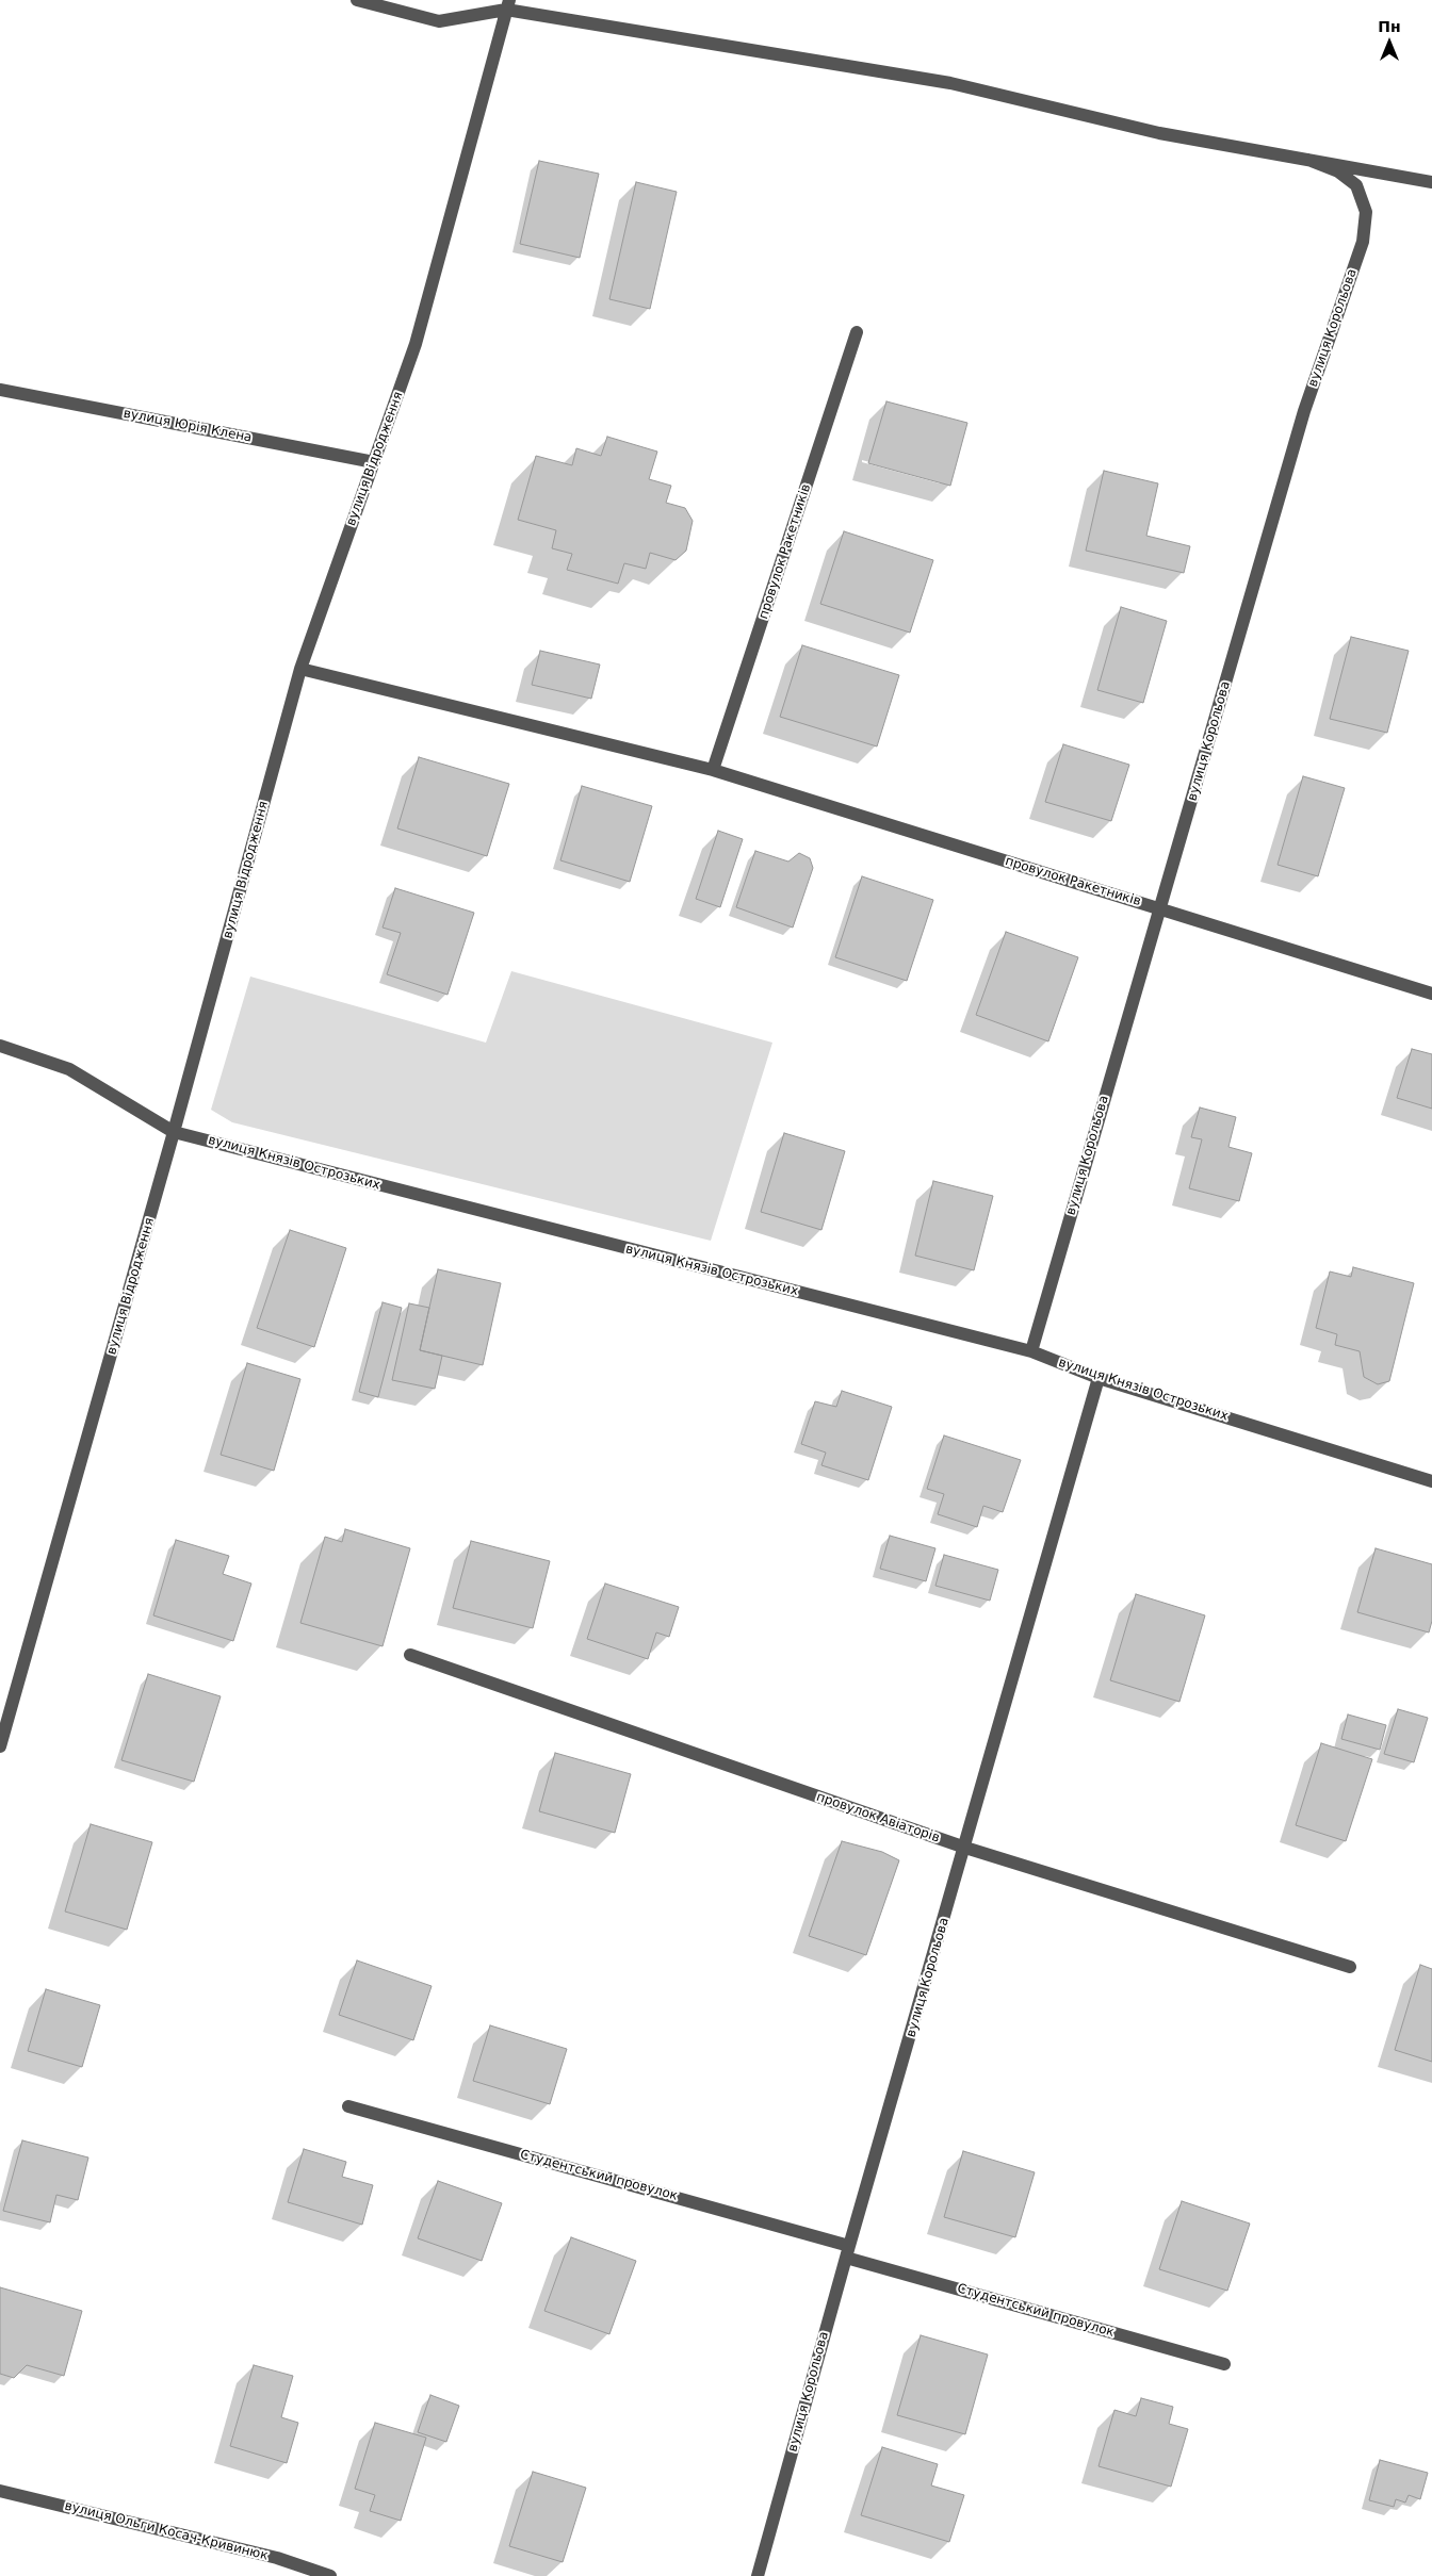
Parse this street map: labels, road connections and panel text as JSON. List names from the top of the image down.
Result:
{
  "streets": {
    "street": [
      "вулиця Корольова",
      "вулиця Юрія Клена",
      "вулиця Відродження",
      "провулок Ракетників",
      "вулиця Князів Острозьких",
      "провулок Авіаторів",
      "Студентський провулок",
      "вулиця Ольги Косач-Кривинюк"
    ]
  },
  "crossings": [
    ["вулиця Корольова", "провулок Ракетників"],
    ["вулиця Корольова", "вулиця Князів Острозьких"],
    ["вулиця Корольова", "провулок Авіаторів"],
    ["вулиця Корольова", "Студентський провулок"],
    ["вулиця Юрія Клена", "вулиця Відродження"],
    ["вулиця Відродження", "провулок Ракетників"],
    ["вулиця Відродження", "вулиця Князів Острозьких"]
  ],
  "north": "top"
}
